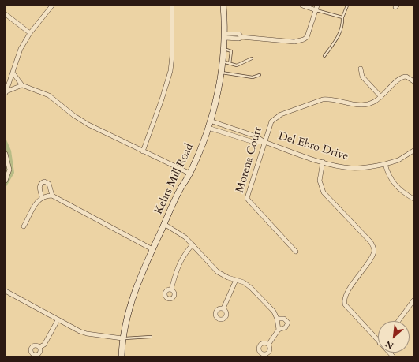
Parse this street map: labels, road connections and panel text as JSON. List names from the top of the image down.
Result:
{
  "streets": {
    "main road": ["Kehrs Mill Road"],
    "street": ["Del Ebro Drive", "Morena Court"]
  },
  "crossings": [
    ["Del Ebro Drive", "Morena Court"],
    ["Del Ebro Drive", "Kehrs Mill Road"]
  ],
  "north": "bottom left"
}
